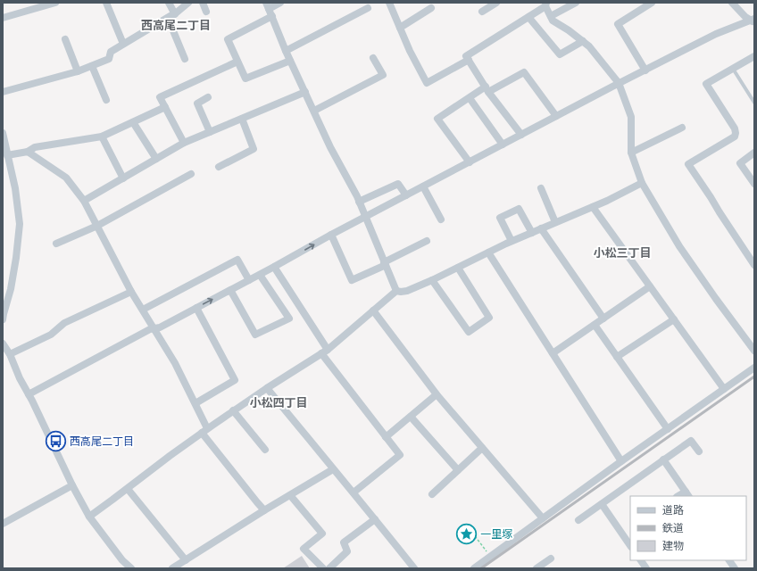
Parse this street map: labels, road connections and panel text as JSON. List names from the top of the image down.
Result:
{
  "districts": ["西高尾二丁目", "小松三丁目", "小松四丁目"],
  "places": {
    "bus stop": ["西高尾二丁目"],
    "place": ["一里塚"]
  },
  "legend": ["道路", "鉄道", "建物"]
}
